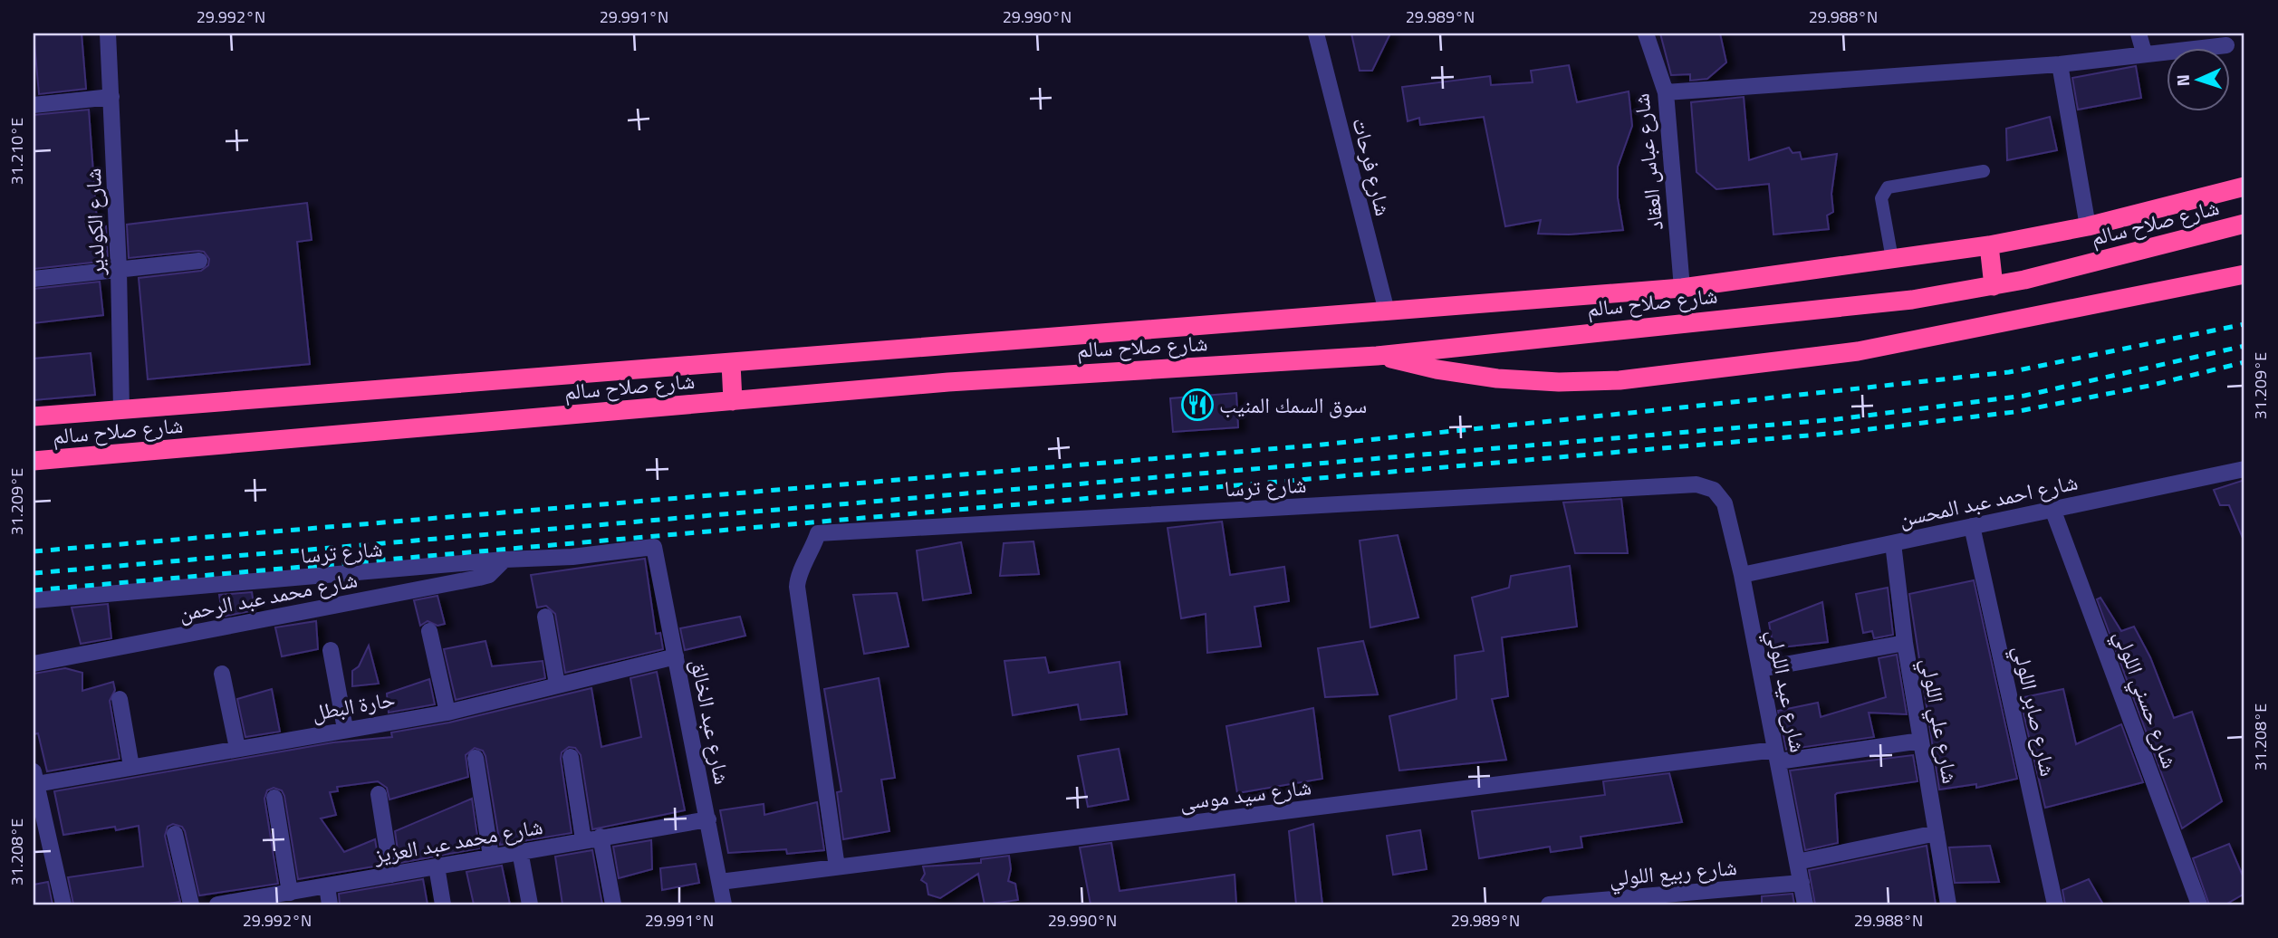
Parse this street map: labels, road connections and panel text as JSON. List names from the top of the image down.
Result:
{
  "streets": {
    "highway": ["شارع صلاح سالم"],
    "street": [
      "شارع عباس العقاد",
      "شارع فرحات",
      "شارع الكولدير",
      "شارع ترسا",
      "شارع احمد عبد المحسن",
      "شارع محمد عبد الرحمن",
      "شارع عيد اللولي",
      "شارع حسني اللولي",
      "حارة البطل",
      "شارع صابر اللولي",
      "شارع علي اللولي",
      "شارع عبد الخالق",
      "شارع سيد موسى",
      "شارع محمد عبد العزيز",
      "شارع ربيع اللولي"
    ]
  },
  "crossings": [
    ["شارع عباس العقاد", "شارع صلاح سالم"],
    ["شارع فرحات", "شارع صلاح سالم"],
    ["شارع الكولدير", "شارع صلاح سالم"],
    ["شارع ترسا", "شارع محمد عبد الرحمن"],
    ["شارع ترسا", "شارع عيد اللولي"],
    ["شارع ترسا", "شارع عبد الخالق"],
    ["شارع ترسا", "شارع سيد موسى"],
    ["شارع احمد عبد المحسن", "شارع عيد اللولي"],
    ["شارع احمد عبد المحسن", "شارع حسني اللولي"],
    ["شارع احمد عبد المحسن", "شارع صابر اللولي"],
    ["شارع احمد عبد المحسن", "شارع علي اللولي"],
    ["شارع عيد اللولي", "شارع سيد موسى"],
    ["شارع عيد اللولي", "شارع ربيع اللولي"],
    ["حارة البطل", "شارع عبد الخالق"],
    ["شارع علي اللولي", "شارع سيد موسى"],
    ["شارع عبد الخالق", "شارع سيد موسى"],
    ["شارع عبد الخالق", "شارع محمد عبد العزيز"]
  ],
  "places": {
    "restaurant": ["سوق السمك المنيب"]
  },
  "north": "left",
  "coordinates": [
    "29.992°N",
    "29.991°N",
    "29.990°N",
    "29.989°N",
    "29.988°N",
    "31.210°E",
    "31.209°E",
    "31.208°E"
  ]
}
